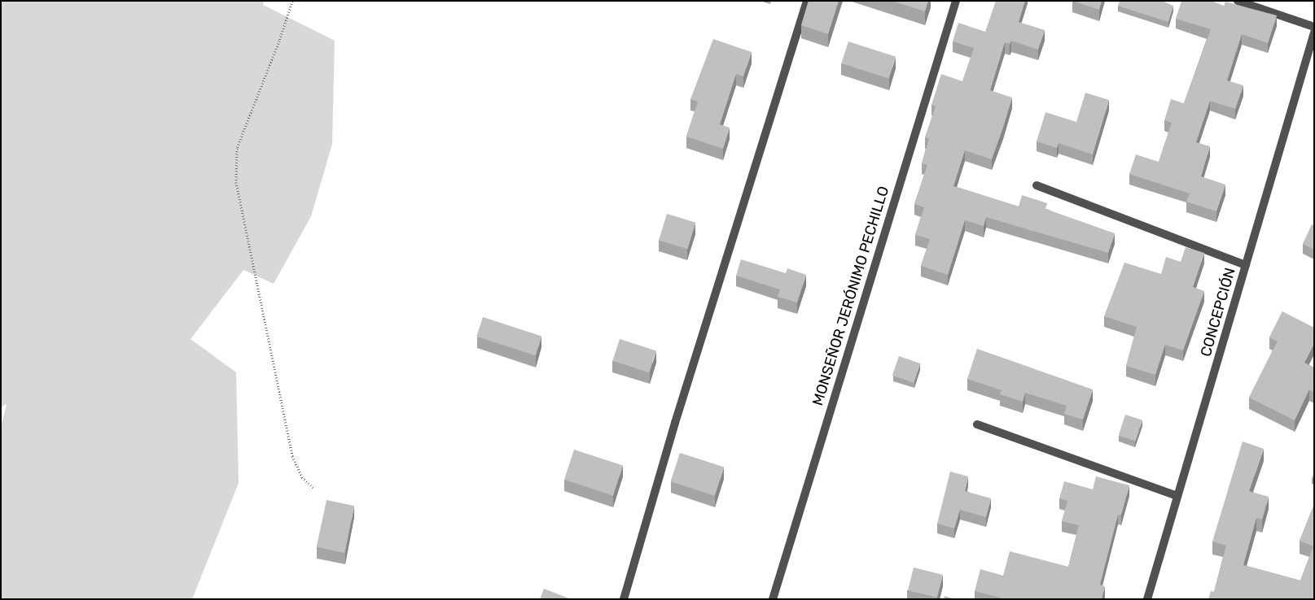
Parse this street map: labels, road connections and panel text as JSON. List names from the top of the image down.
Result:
{
  "streets": {
    "street": ["MONSEÑOR JERÓNIMO PECHILLO", "CONCEPCIÓN"]
  }
}
